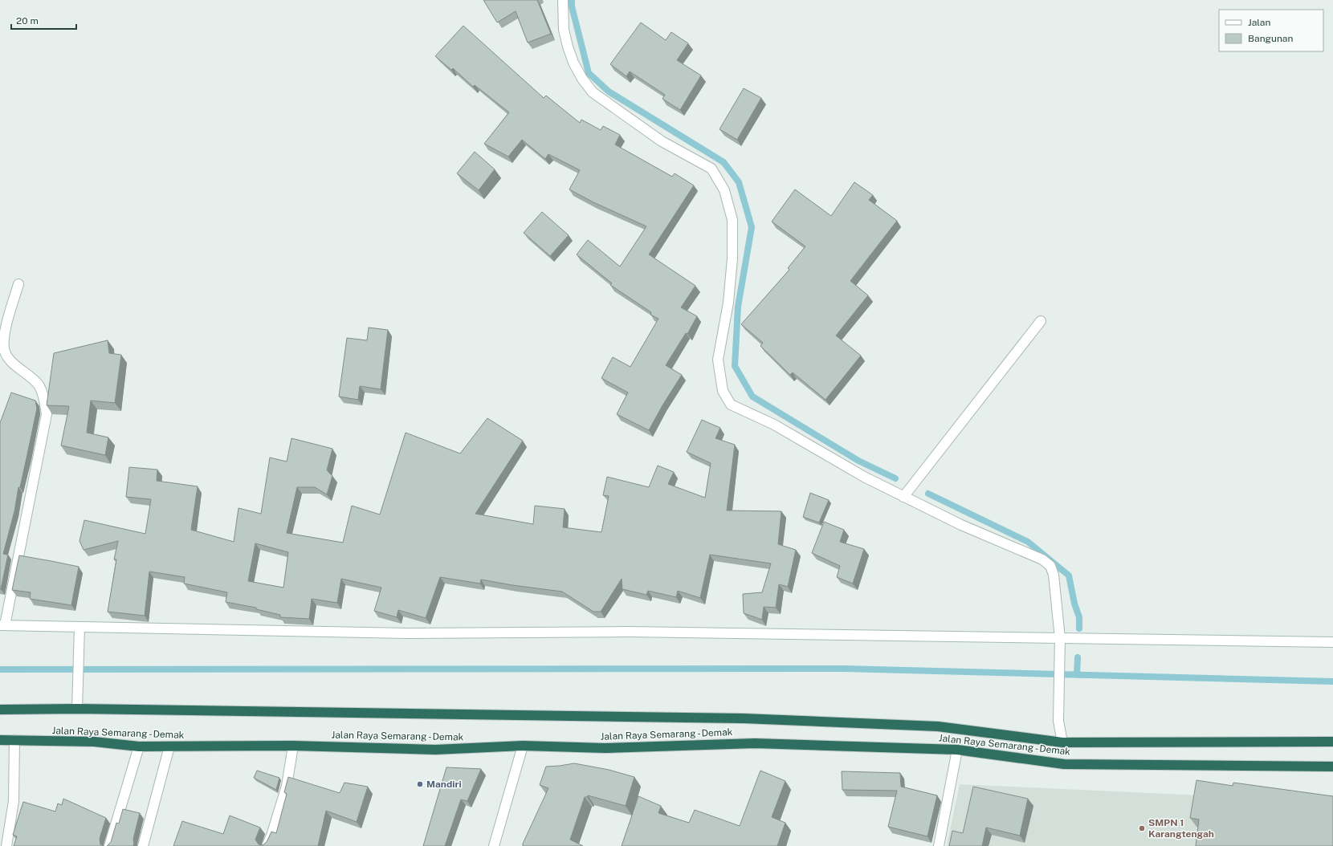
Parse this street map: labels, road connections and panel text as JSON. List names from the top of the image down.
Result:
{
  "streets": {
    "highway": ["Jalan Raya Semarang - Demak"]
  },
  "places": ["Mandiri", "SMPN 1 Karangtengah"],
  "legend": ["Jalan", "Bangunan"],
  "scale_bar": "20 m"
}
